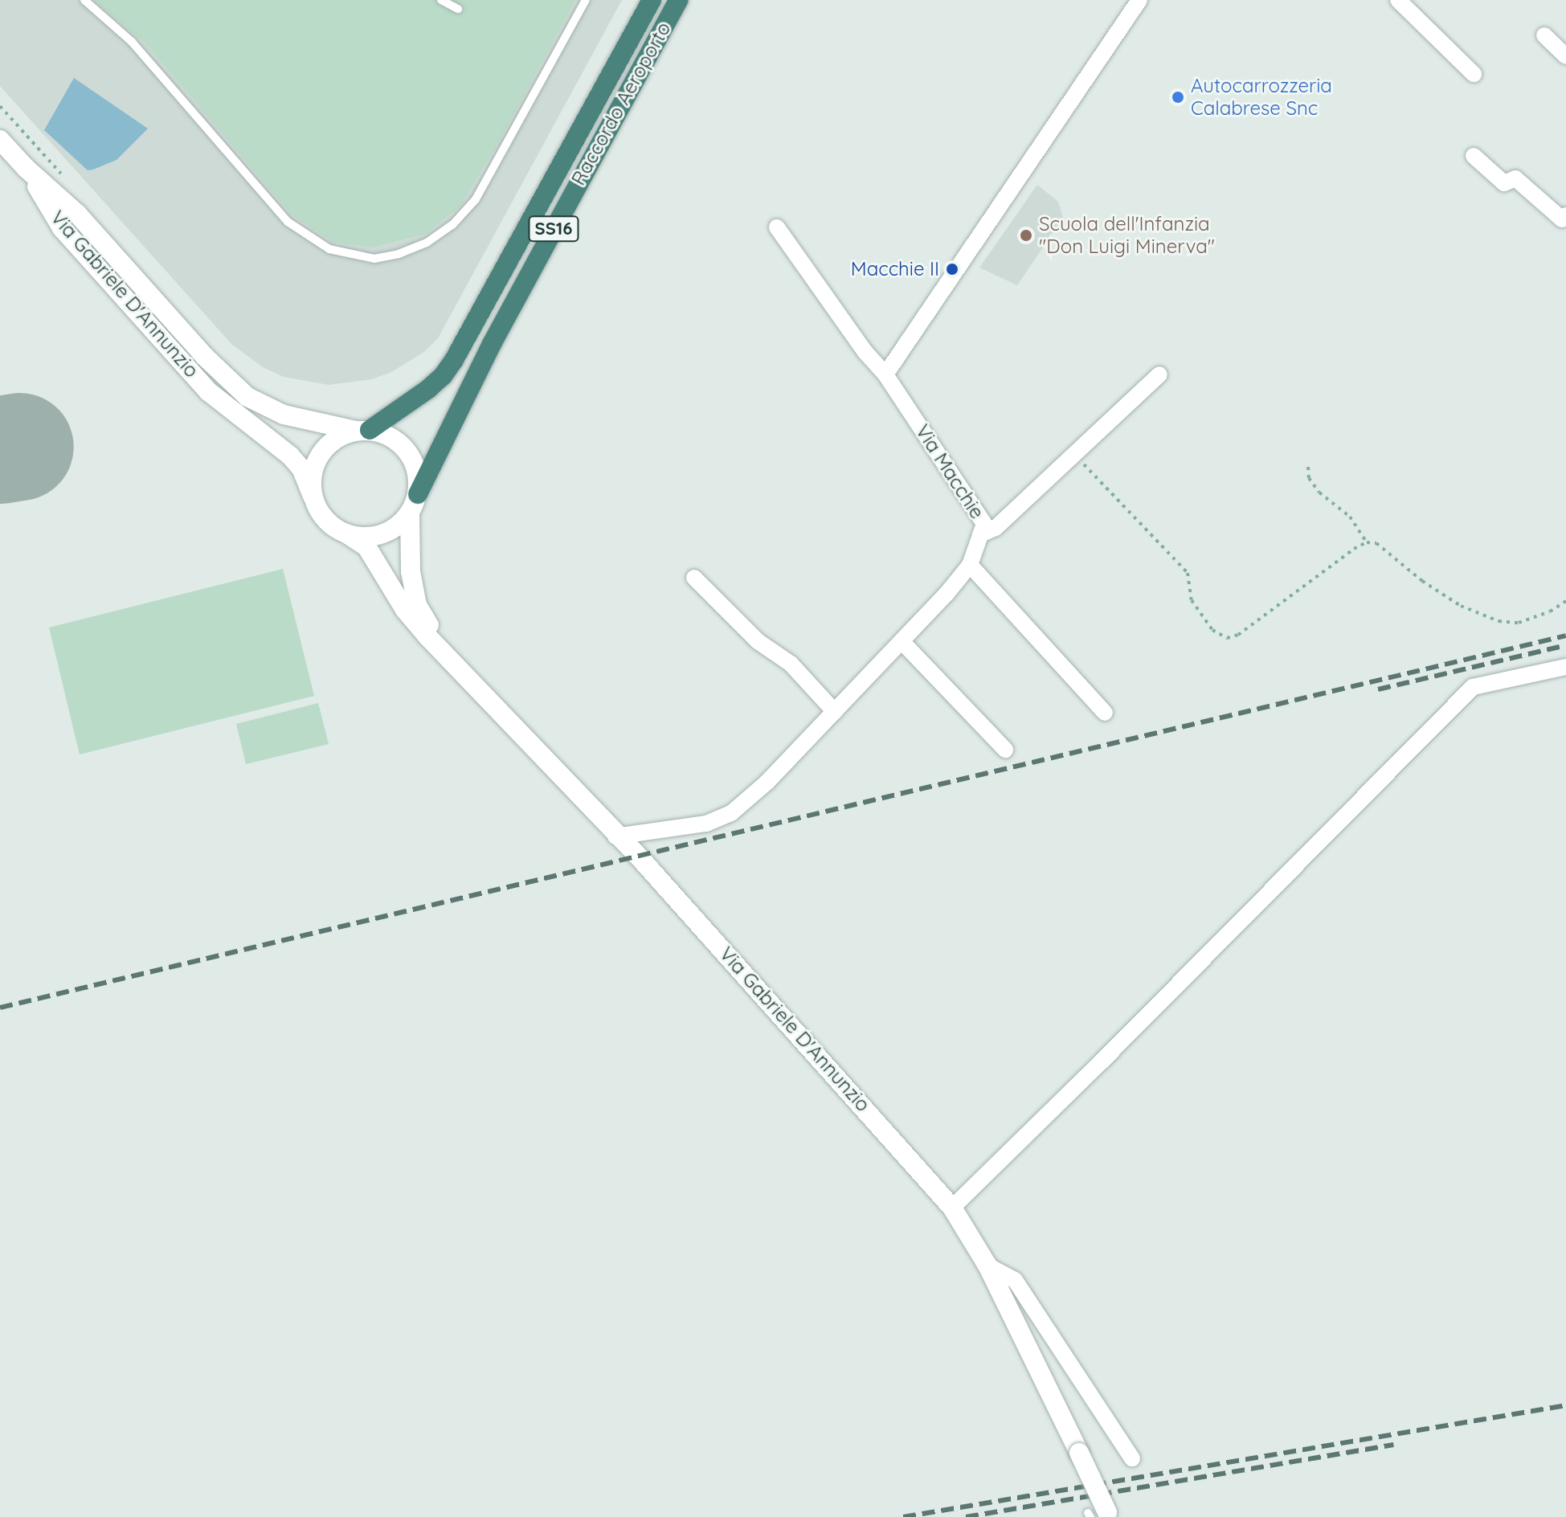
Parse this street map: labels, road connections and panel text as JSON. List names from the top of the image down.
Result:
{
  "streets": {
    "highway": ["Raccordo Aeroporto", "SS16"],
    "street": ["Via Gabriele D'Annunzio", "Via Macchie"]
  },
  "crossings": [
    ["Raccordo Aeroporto", "Via Gabriele D'Annunzio"],
    ["Via Gabriele D'Annunzio", "Via Macchie"]
  ],
  "places": ["Autocarrozzeria Calabrese Snc", "Scuola dell'Infanzia \"Don Luigi Minerva\"", "Macchie II"]
}
